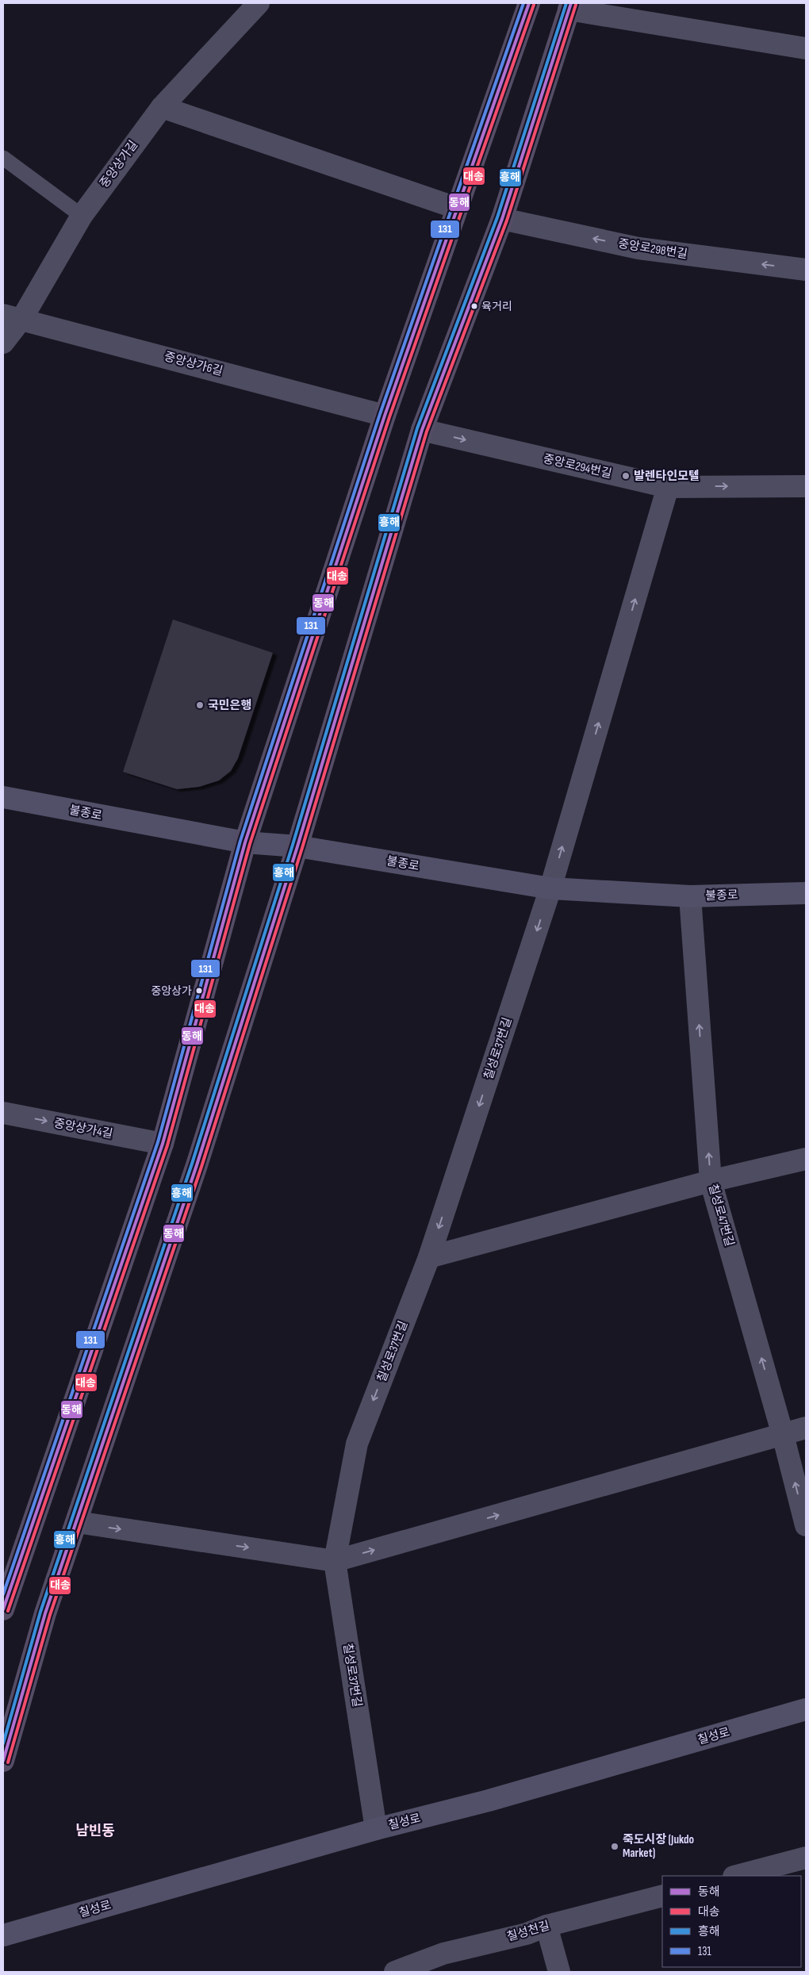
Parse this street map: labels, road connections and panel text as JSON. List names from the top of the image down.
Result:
{
  "streets": {
    "street": [
      "중앙상가길",
      "중앙로298번길",
      "중앙상가6길",
      "중앙로294번길",
      "불종로",
      "칠성로37번길",
      "중앙상가4길",
      "칠성로47번길",
      "칠성로",
      "칠성천길"
    ]
  },
  "crossings": [
    ["중앙상가길", "중앙상가6길"],
    ["중앙로294번길", "칠성로37번길"],
    ["불종로", "칠성로37번길"],
    ["불종로", "칠성로47번길"],
    ["칠성로37번길", "칠성로"]
  ],
  "one_way": [
    "중앙로298번길",
    "중앙로294번길",
    "중앙상가4길",
    "칠성로47번길"
  ],
  "districts": ["남빈동"],
  "places": [
    "육거리",
    "발렌타인모텔",
    "국민은행",
    "중앙상가",
    "죽도시장 (Jukdo Market)"
  ],
  "lines": [
    "transit line 동해",
    "transit line 흥해",
    "transit line 131",
    "transit line 대송"
  ],
  "legend": [
    "동해",
    "대송",
    "흥해",
    "131"
  ]
}
